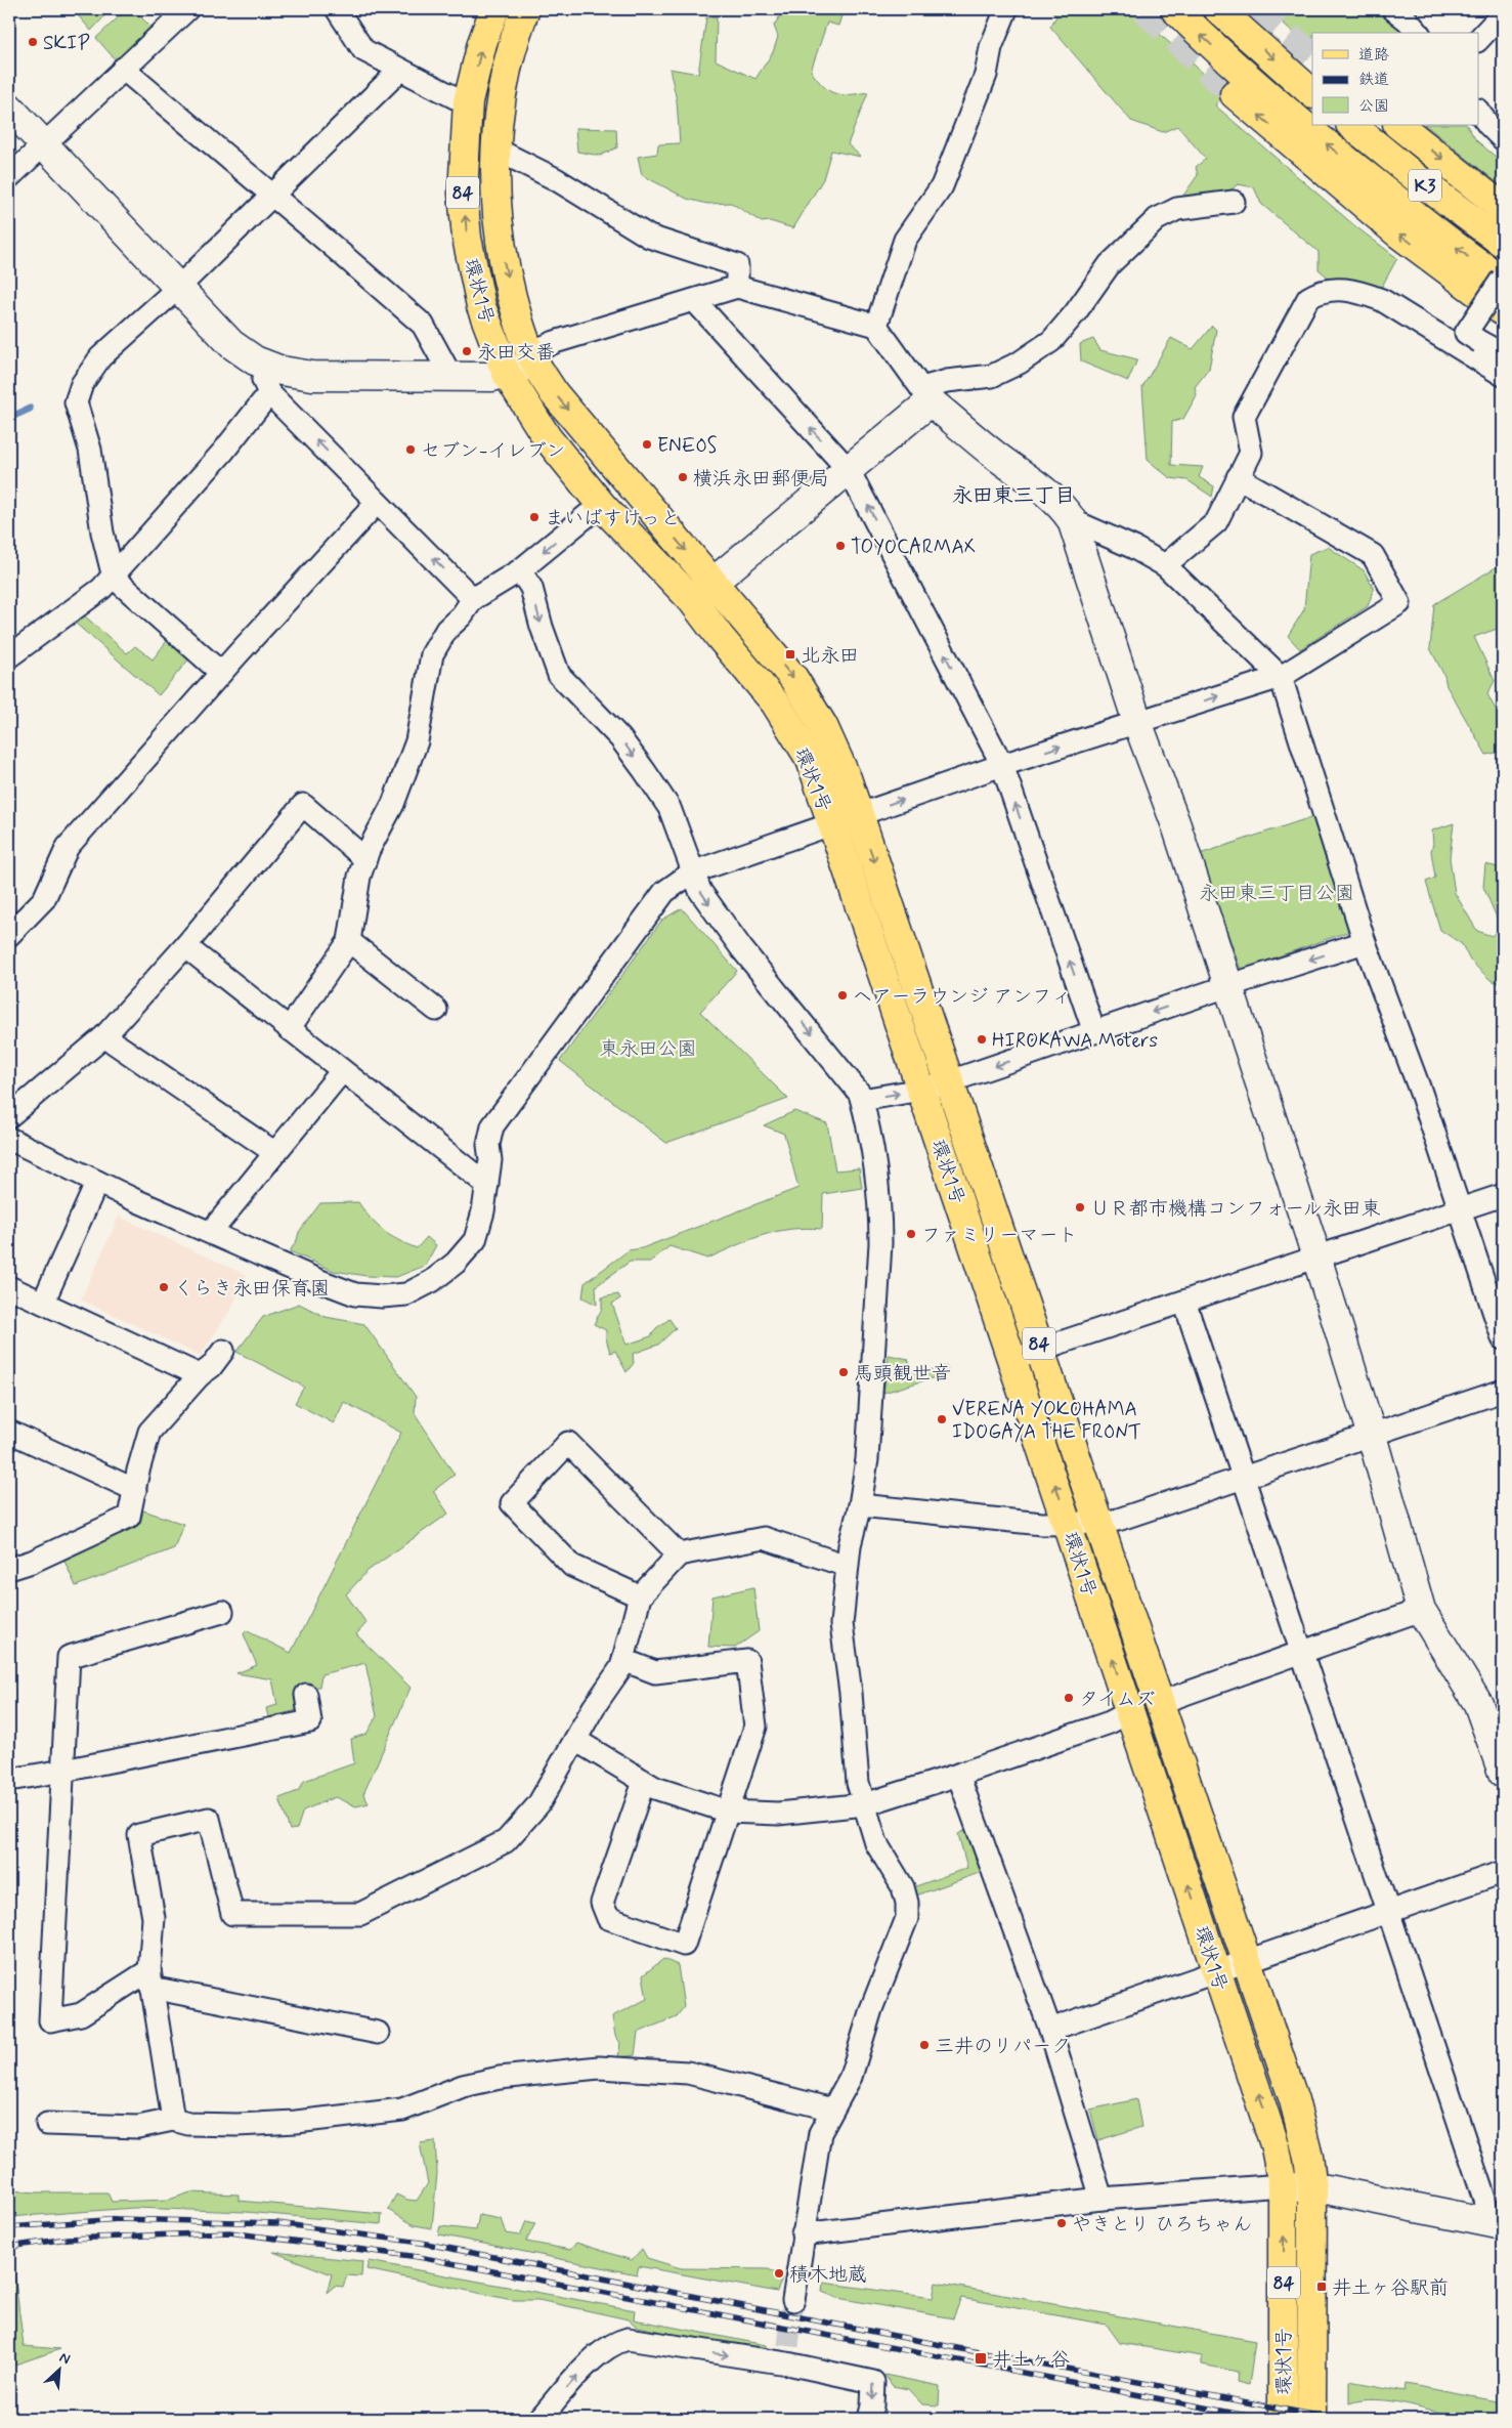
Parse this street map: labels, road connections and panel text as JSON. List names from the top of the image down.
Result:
{
  "streets": {
    "main road": ["K3", "84", "環状1号"]
  },
  "districts": ["永田東三丁目"],
  "parks": ["永田東三丁目公園", "東永田公園"],
  "places": {
    "other": [
      "SKIP",
      "永田交番",
      "ENEOS",
      "セブン-イレブン",
      "横浜永田郵便局",
      "まいばすけっと",
      "TOYOCARMAX",
      "ヘアーラウンジ アンフィ",
      "HIROKAWA Moters",
      "ＵＲ都市機構コンフォール永田東",
      "ファミリーマート",
      "くらき永田保育園",
      "馬頭観世音",
      "VERENA YOKOHAMA IDOGAYA THE FRONT",
      "タイムズ",
      "三井のリパーク",
      "やきとり ひろちゃん",
      "積木地蔵"
    ],
    "transit": ["北永田", "井土ヶ谷駅前", "井土ヶ谷"]
  },
  "legend": ["道路", "鉄道", "公園"],
  "north": "top right"
}
